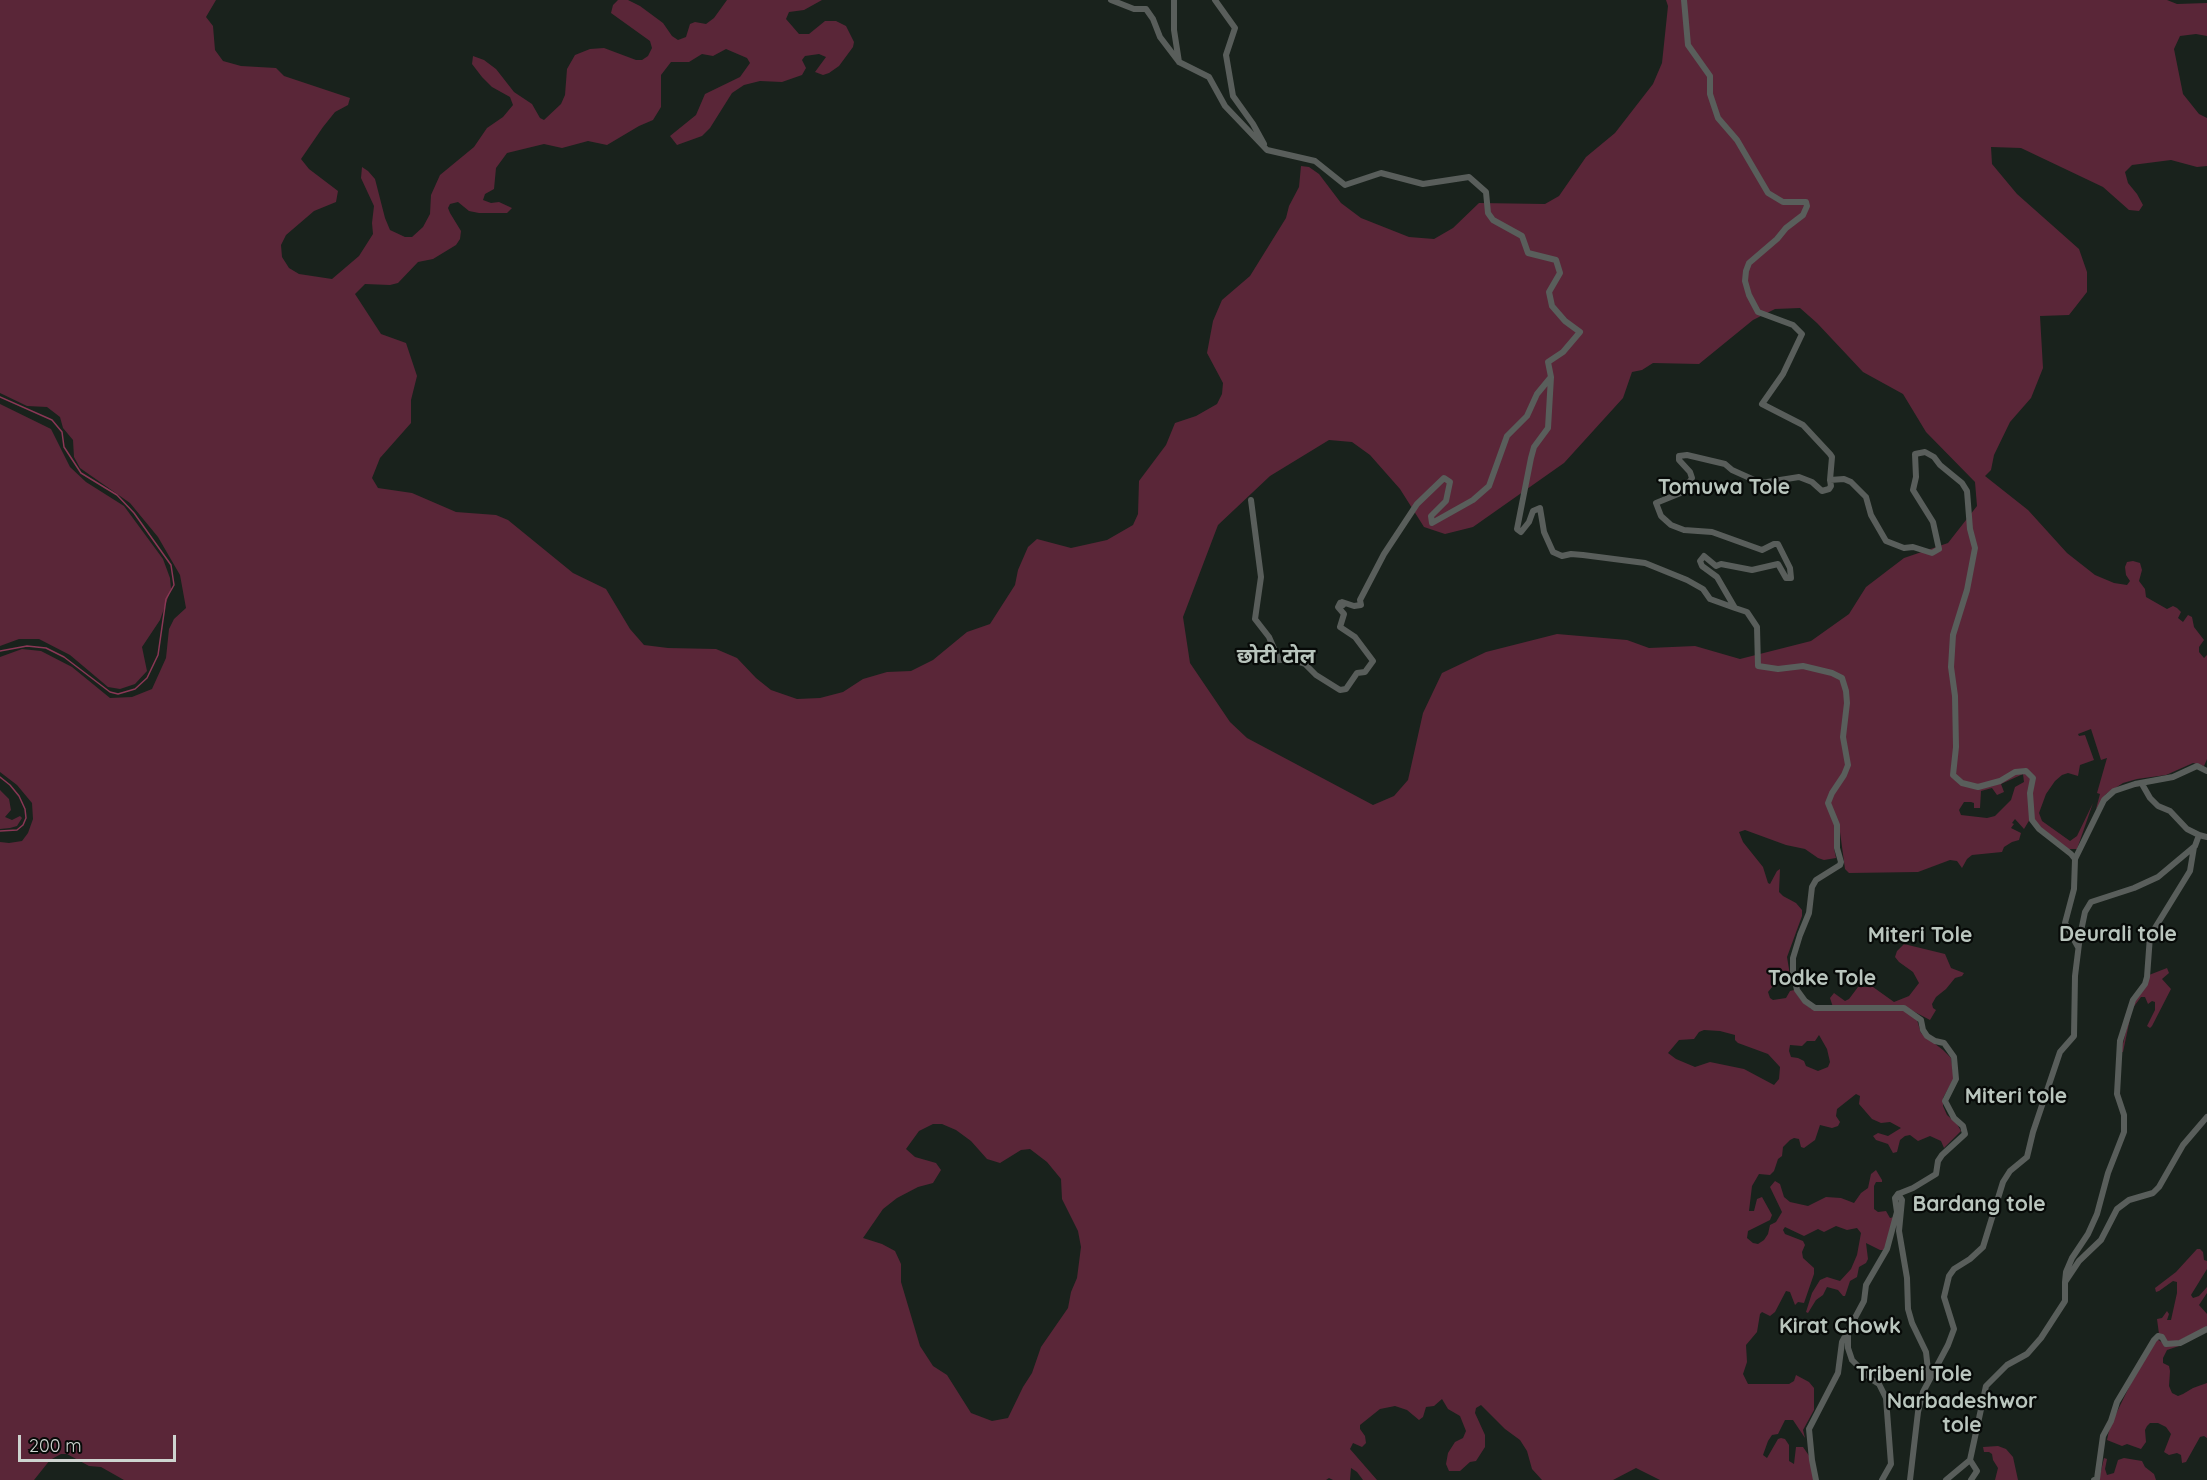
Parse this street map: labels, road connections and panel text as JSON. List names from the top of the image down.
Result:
{
  "districts": [
    "Tomuwa Tole",
    "छोटी टोल",
    "Deurali tole",
    "Miteri Tole",
    "Todke Tole",
    "Miteri tole",
    "Bardang tole",
    "Kirat Chowk",
    "Tribeni Tole",
    "Narbadeshwor tole"
  ],
  "scale_bar": "200 m"
}
